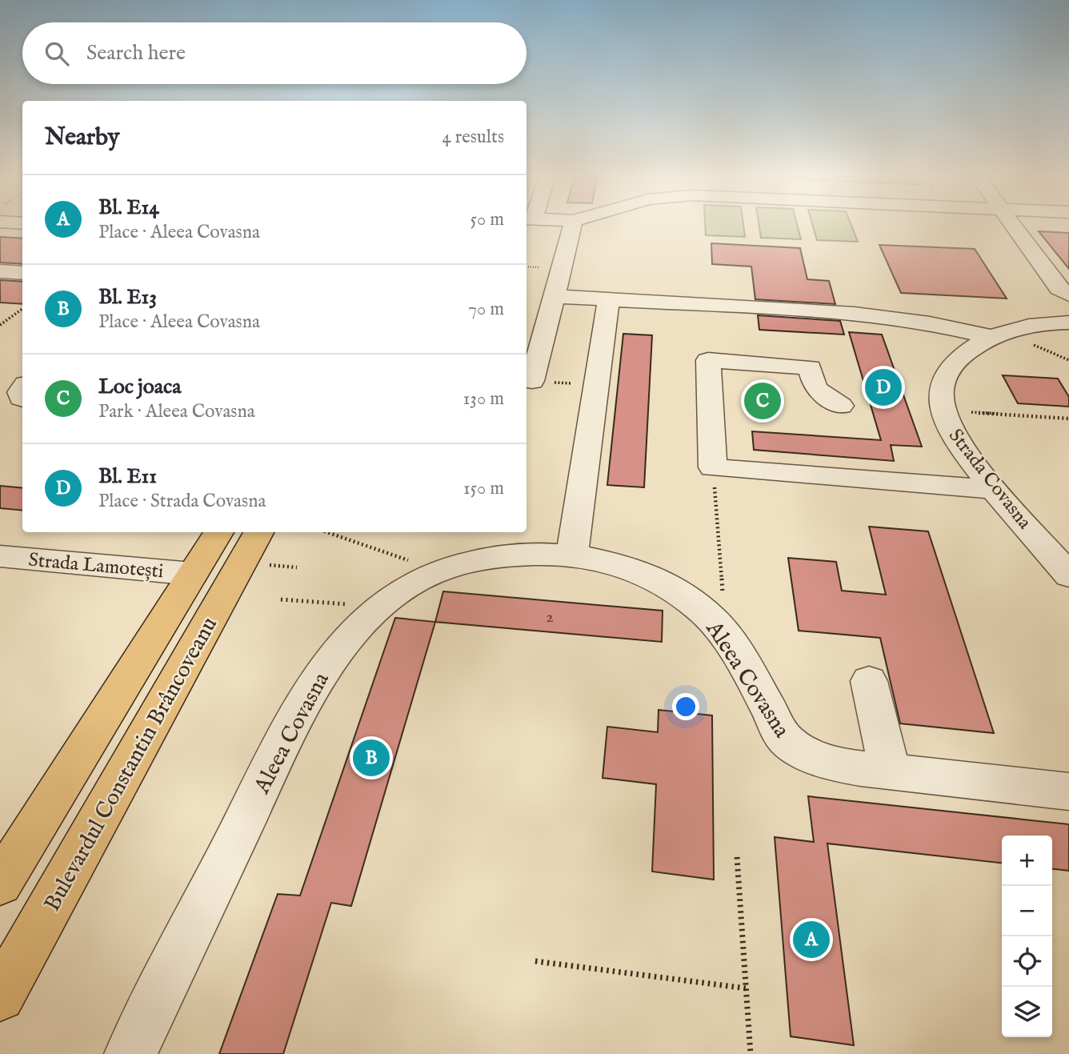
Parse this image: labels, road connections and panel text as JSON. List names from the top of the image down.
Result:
{
  "streets": {
    "main road": ["Bulevardul Constantin Brâncoveanu"],
    "street": ["Strada Covasna", "Strada Lamotești", "Aleea Covasna"]
  },
  "crossings": [
    ["Strada Lamotești", "Bulevardul Constantin Brâncoveanu"]
  ],
  "house_numbers": ["2"],
  "page": {
    "search": "Search here",
    "heading": ["Nearby", "4 results"],
    "list": [
      {
        "mark": "A",
        "name": "Bl. E14",
        "note": "Place · Aleea Covasna",
        "value": "50 m"
      },
      {
        "mark": "B",
        "name": "Bl. E13",
        "note": "Place · Aleea Covasna",
        "value": "70 m"
      },
      {
        "mark": "C",
        "name": "Loc joaca",
        "note": "Park · Aleea Covasna",
        "value": "130 m"
      },
      {
        "mark": "D",
        "name": "Bl. E11",
        "note": "Place · Strada Covasna",
        "value": "150 m"
      }
    ],
    "pins": [
      "D",
      "C",
      "B",
      "A"
    ],
    "map_buttons": ["+", "−"]
  }
}
